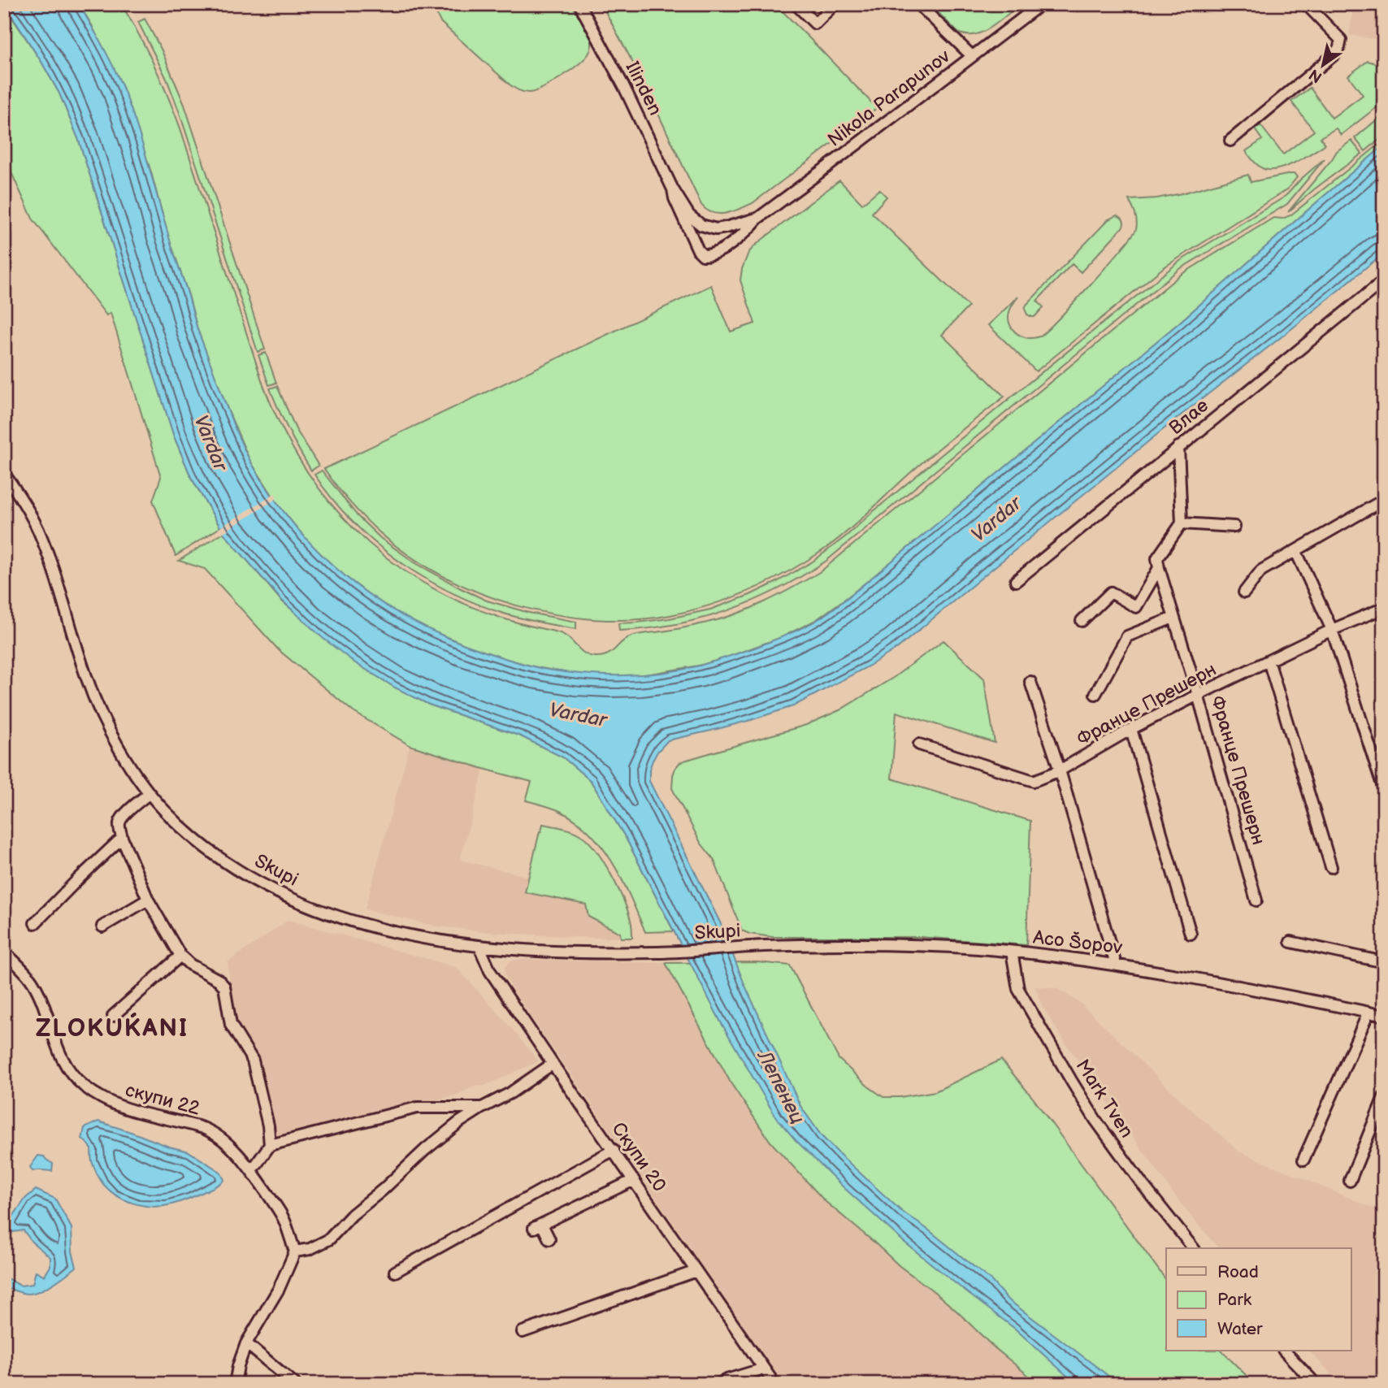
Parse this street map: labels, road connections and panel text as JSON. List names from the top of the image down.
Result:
{
  "streets": {
    "street": [
      "Ilinden",
      "Nikola Parapunov",
      "Влае",
      "Францe Прешерн",
      "Франце Прешерн",
      "Skupi",
      "Aco Šopov",
      "Mark Tven",
      "скупи 22",
      "Скупи 20"
    ]
  },
  "crossings": [
    ["Ilinden", "Nikola Parapunov"],
    ["Францe Прешерн", "Франце Прешерн"],
    ["Skupi", "Aco Šopov"],
    ["Skupi", "Скупи 20"],
    ["Aco Šopov", "Mark Tven"]
  ],
  "districts": ["ZLOKUḰANI"],
  "water": ["Vardar", "Лепенец"],
  "legend": ["Road", "Park", "Water"],
  "north": "bottom left"
}
